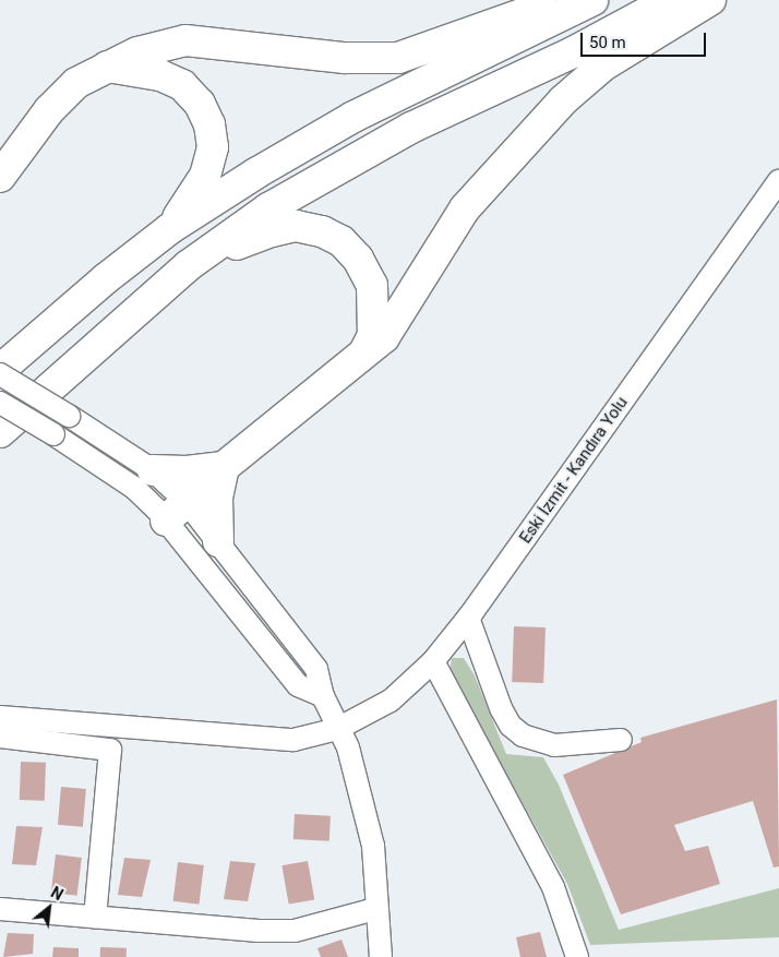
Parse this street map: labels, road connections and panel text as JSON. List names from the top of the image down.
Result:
{
  "streets": {
    "street": ["Eski İzmit - Kandıra Yolu"]
  },
  "scale_bar": "50 m",
  "north": "top right"
}
